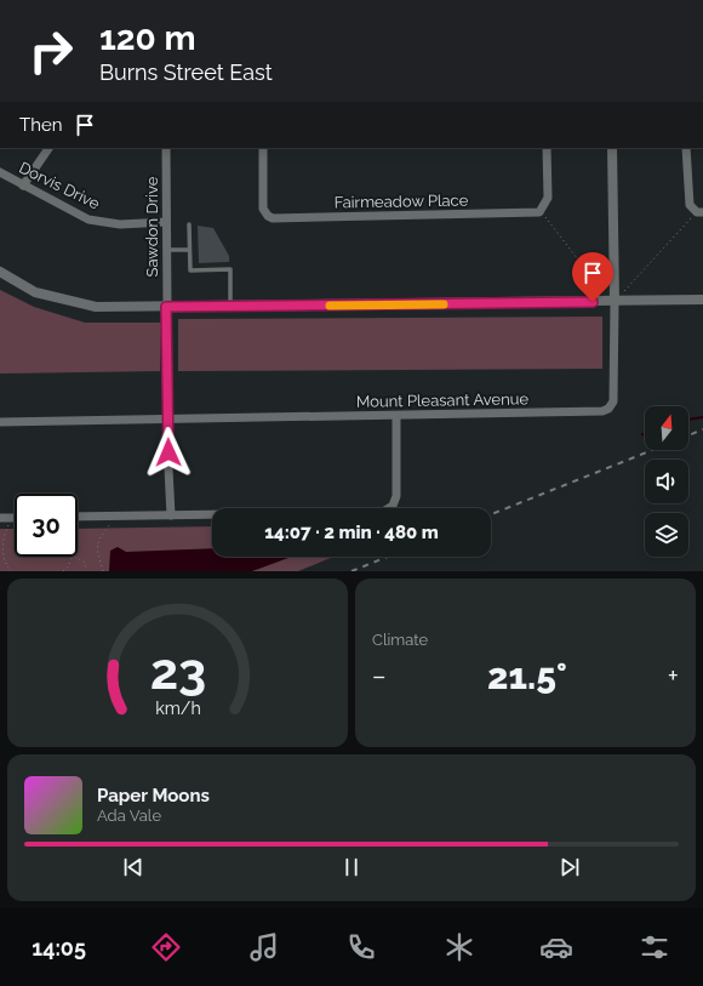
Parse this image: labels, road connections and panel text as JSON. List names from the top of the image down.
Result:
{
  "streets": {
    "street": [
      "Dorvis Drive",
      "Fairmeadow Place",
      "Sawdon Drive",
      "Mount Pleasant Avenue"
    ]
  },
  "crossings": [
    ["Dorvis Drive", "Sawdon Drive"],
    ["Sawdon Drive", "Mount Pleasant Avenue"]
  ],
  "north": "top",
  "page": {
    "turn": ["120 m", "Burns Street East"],
    "then": "Then",
    "limit": "30",
    "trip": "14:07 · 2 min · 480 m",
    "tile": "Climate",
    "heat": ["−", "21.5°", "+"],
    "song": ["Paper Moons", "Ada Vale"],
    "tabs": "14:05",
    "gauge": ["23", "km/h"]
  }
}
